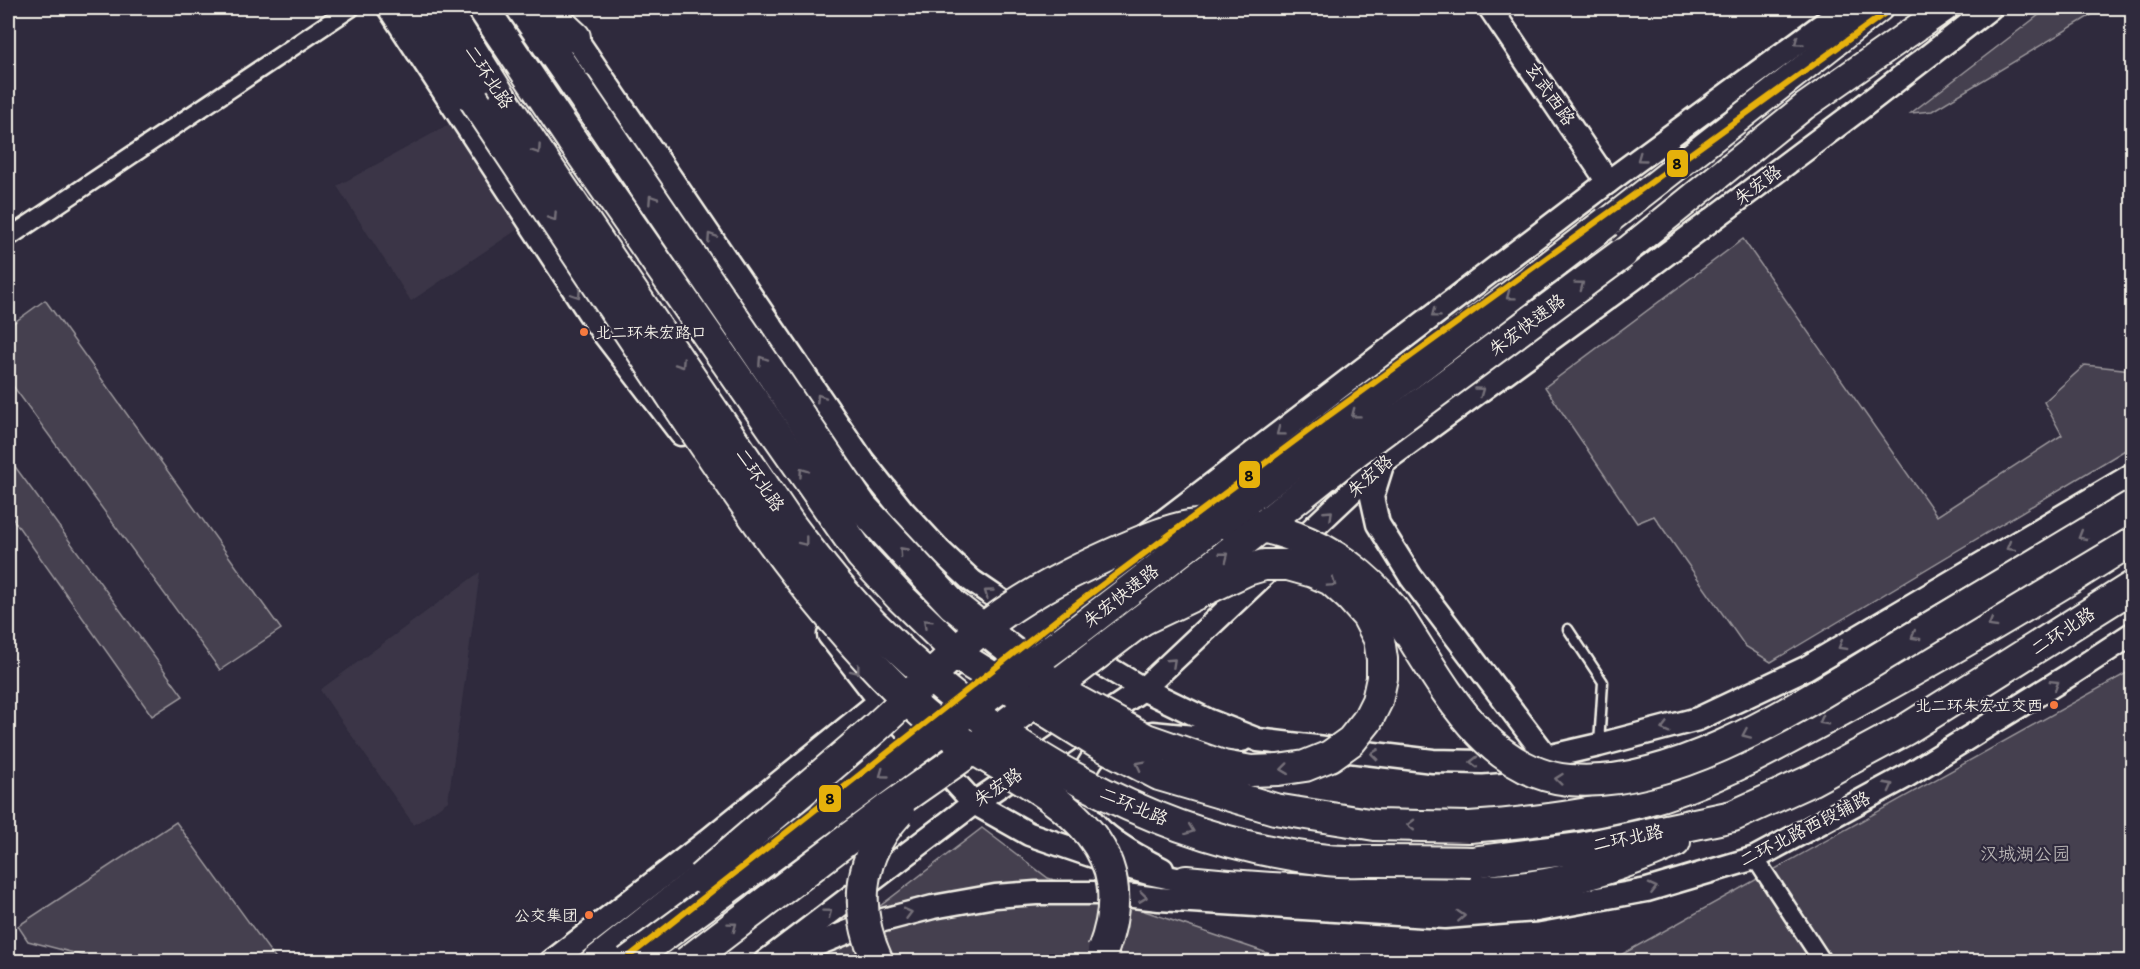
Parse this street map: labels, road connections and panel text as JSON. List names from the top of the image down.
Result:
{
  "streets": {
    "highway": ["二环北路", "朱宏快速路"],
    "main road": ["玄武西路", "朱宏路", "二环北路西段辅路"]
  },
  "crossings": [
    ["朱宏路", "朱宏快速路"]
  ],
  "parks": ["汉城湖公园"],
  "places": ["北二环朱宏路口", "北二环朱宏立交西", "公交集团"],
  "lines": ["transit line 8"]
}
